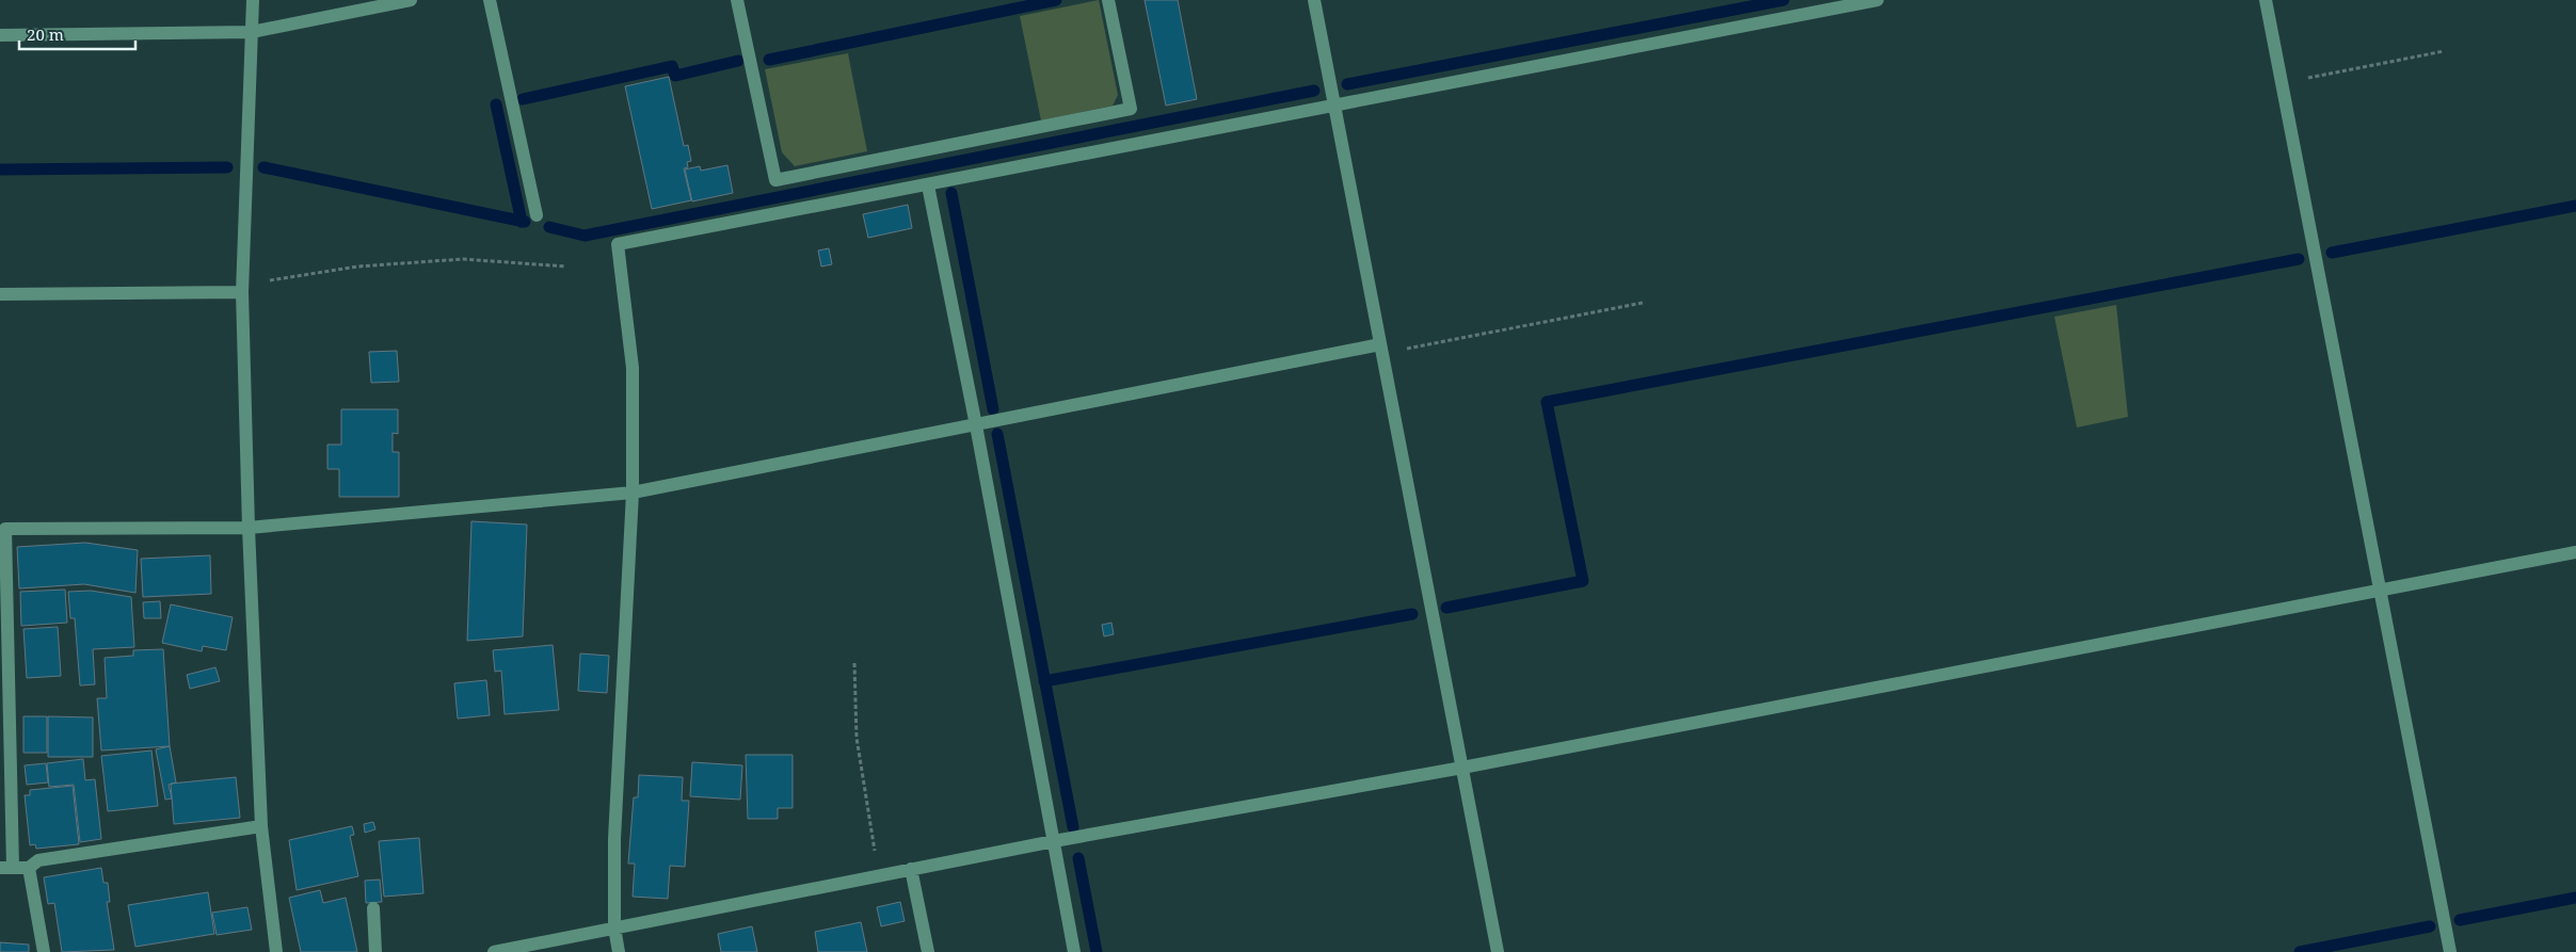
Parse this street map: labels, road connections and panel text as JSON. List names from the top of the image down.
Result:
{
  "scale_bar": "20 m"
}
